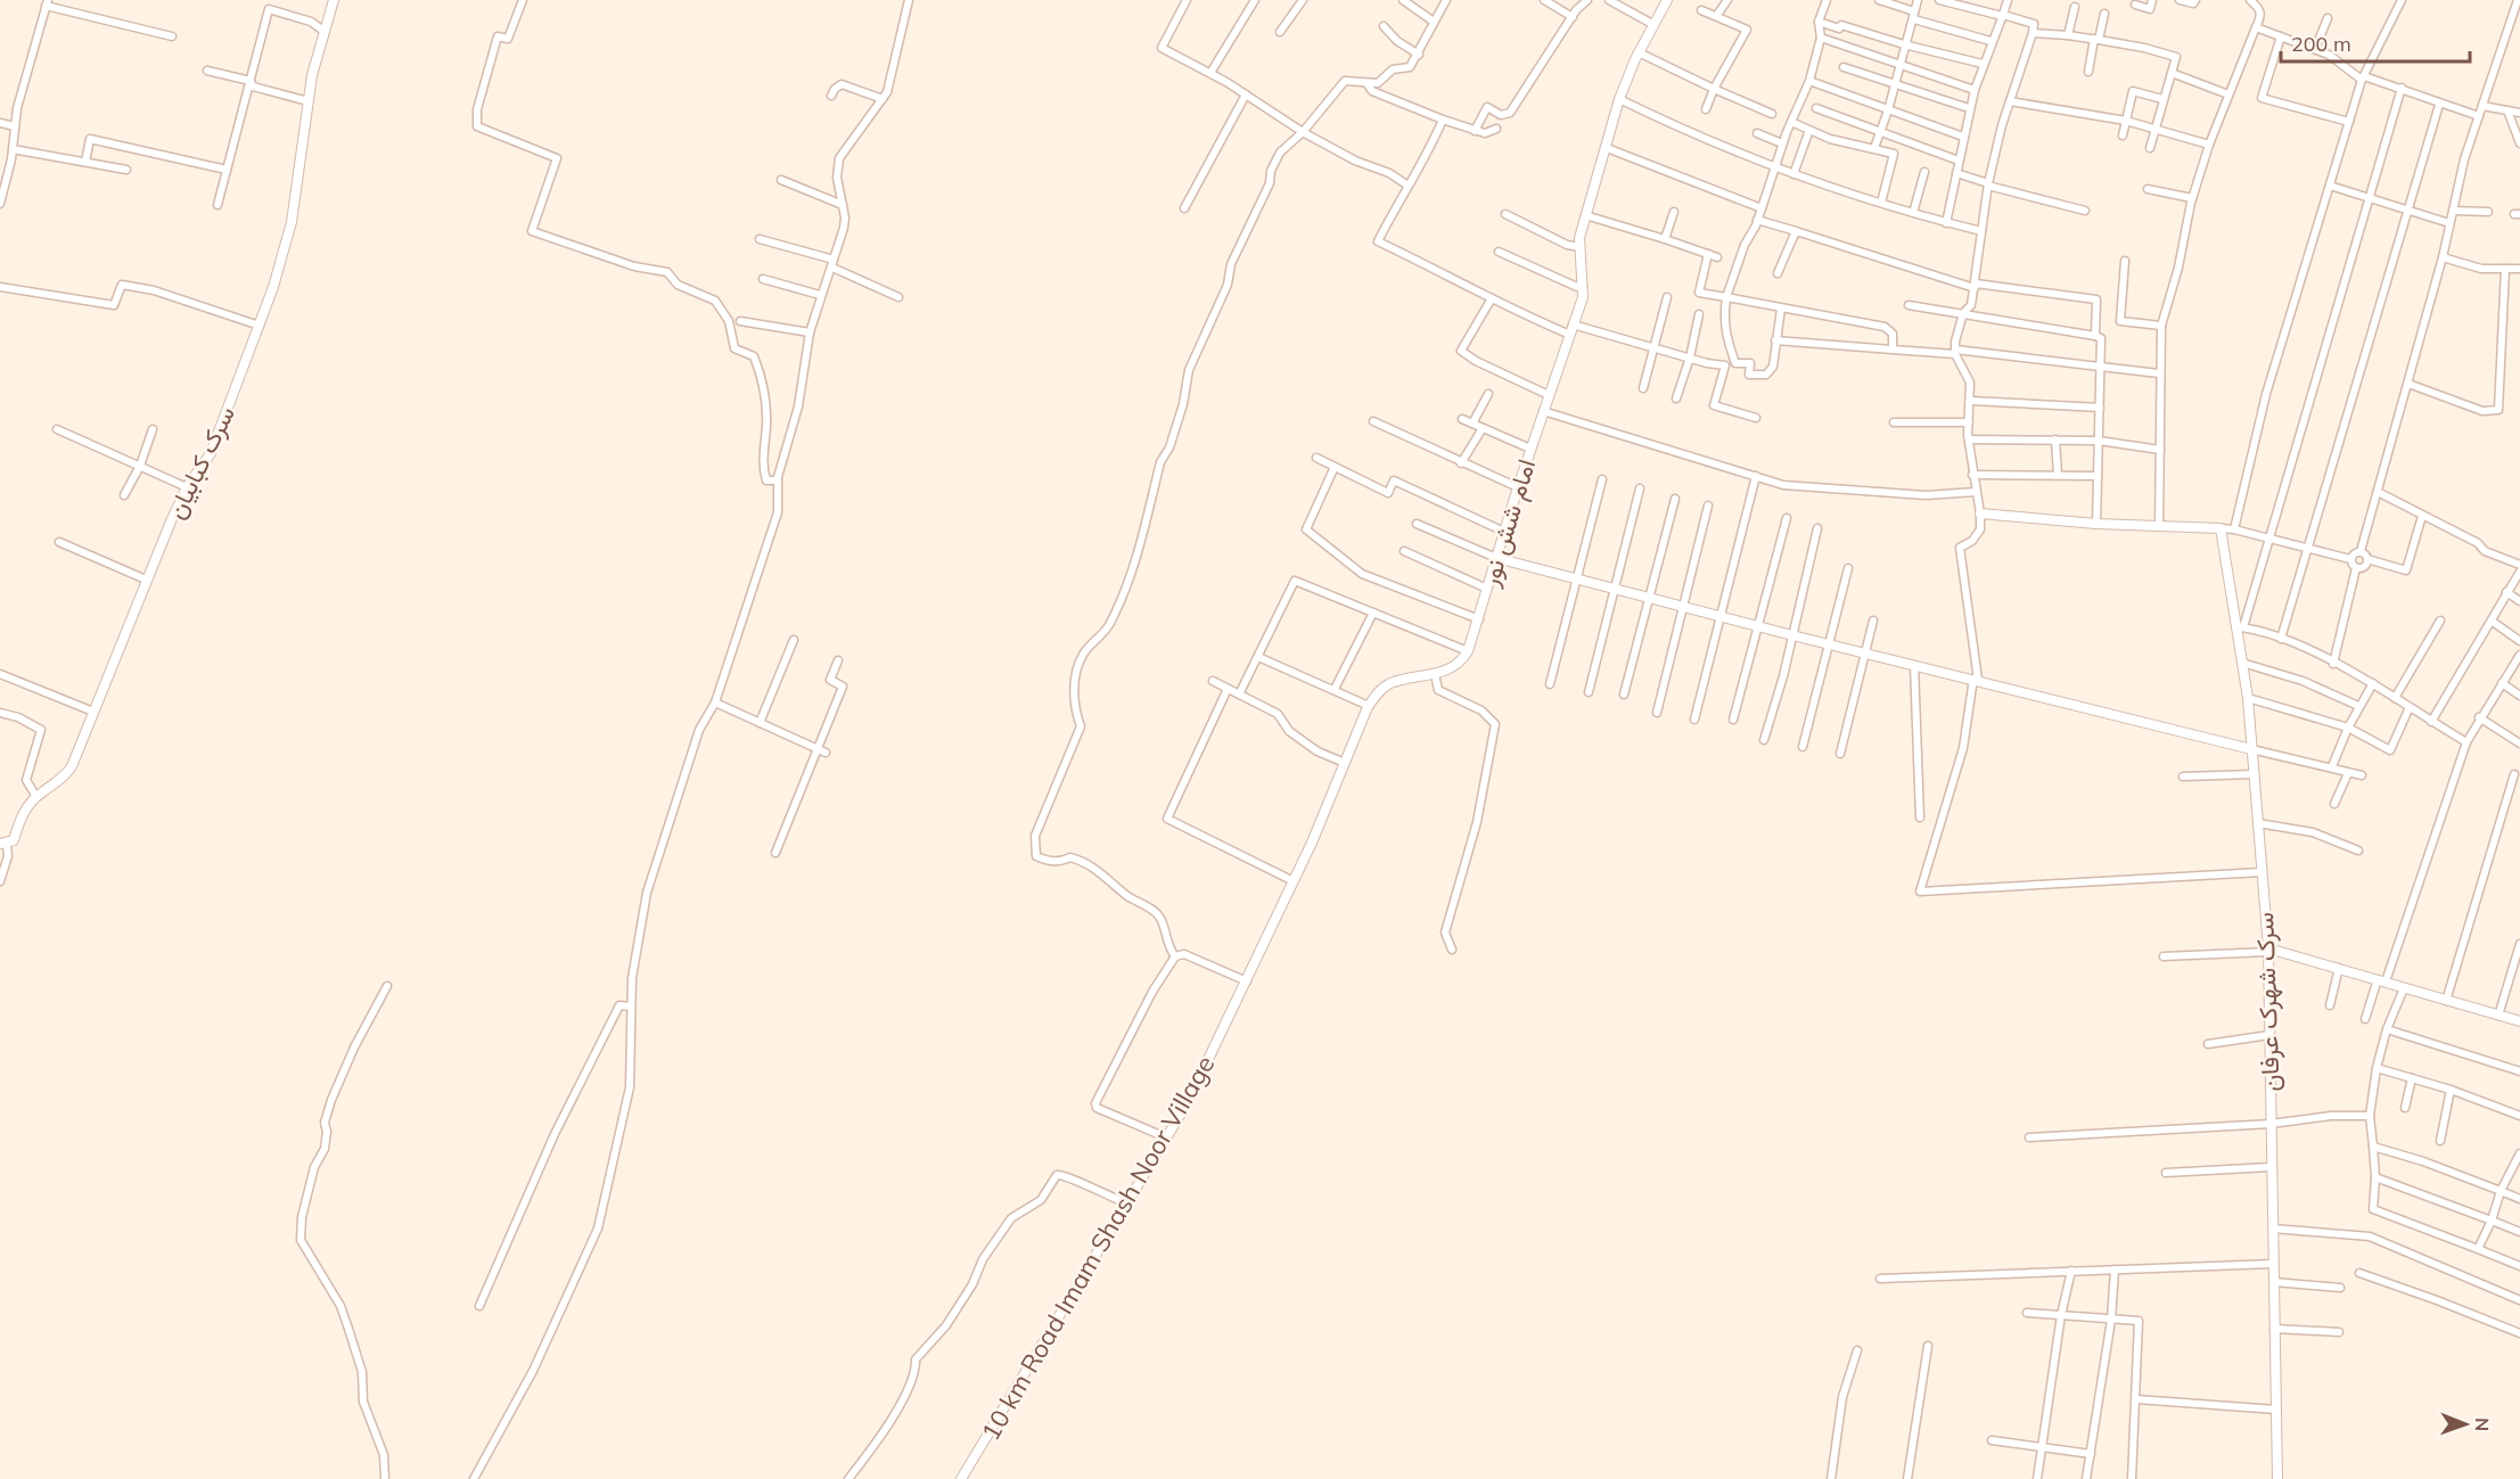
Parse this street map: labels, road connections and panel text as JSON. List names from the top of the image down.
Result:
{
  "streets": {
    "street": [
      "سرک کبابیان",
      "امام شش نور",
      "سرک شهرک عرفان",
      "10 km Road Imam Shash Noor Village"
    ]
  },
  "scale_bar": "200 m",
  "north": "right"
}
